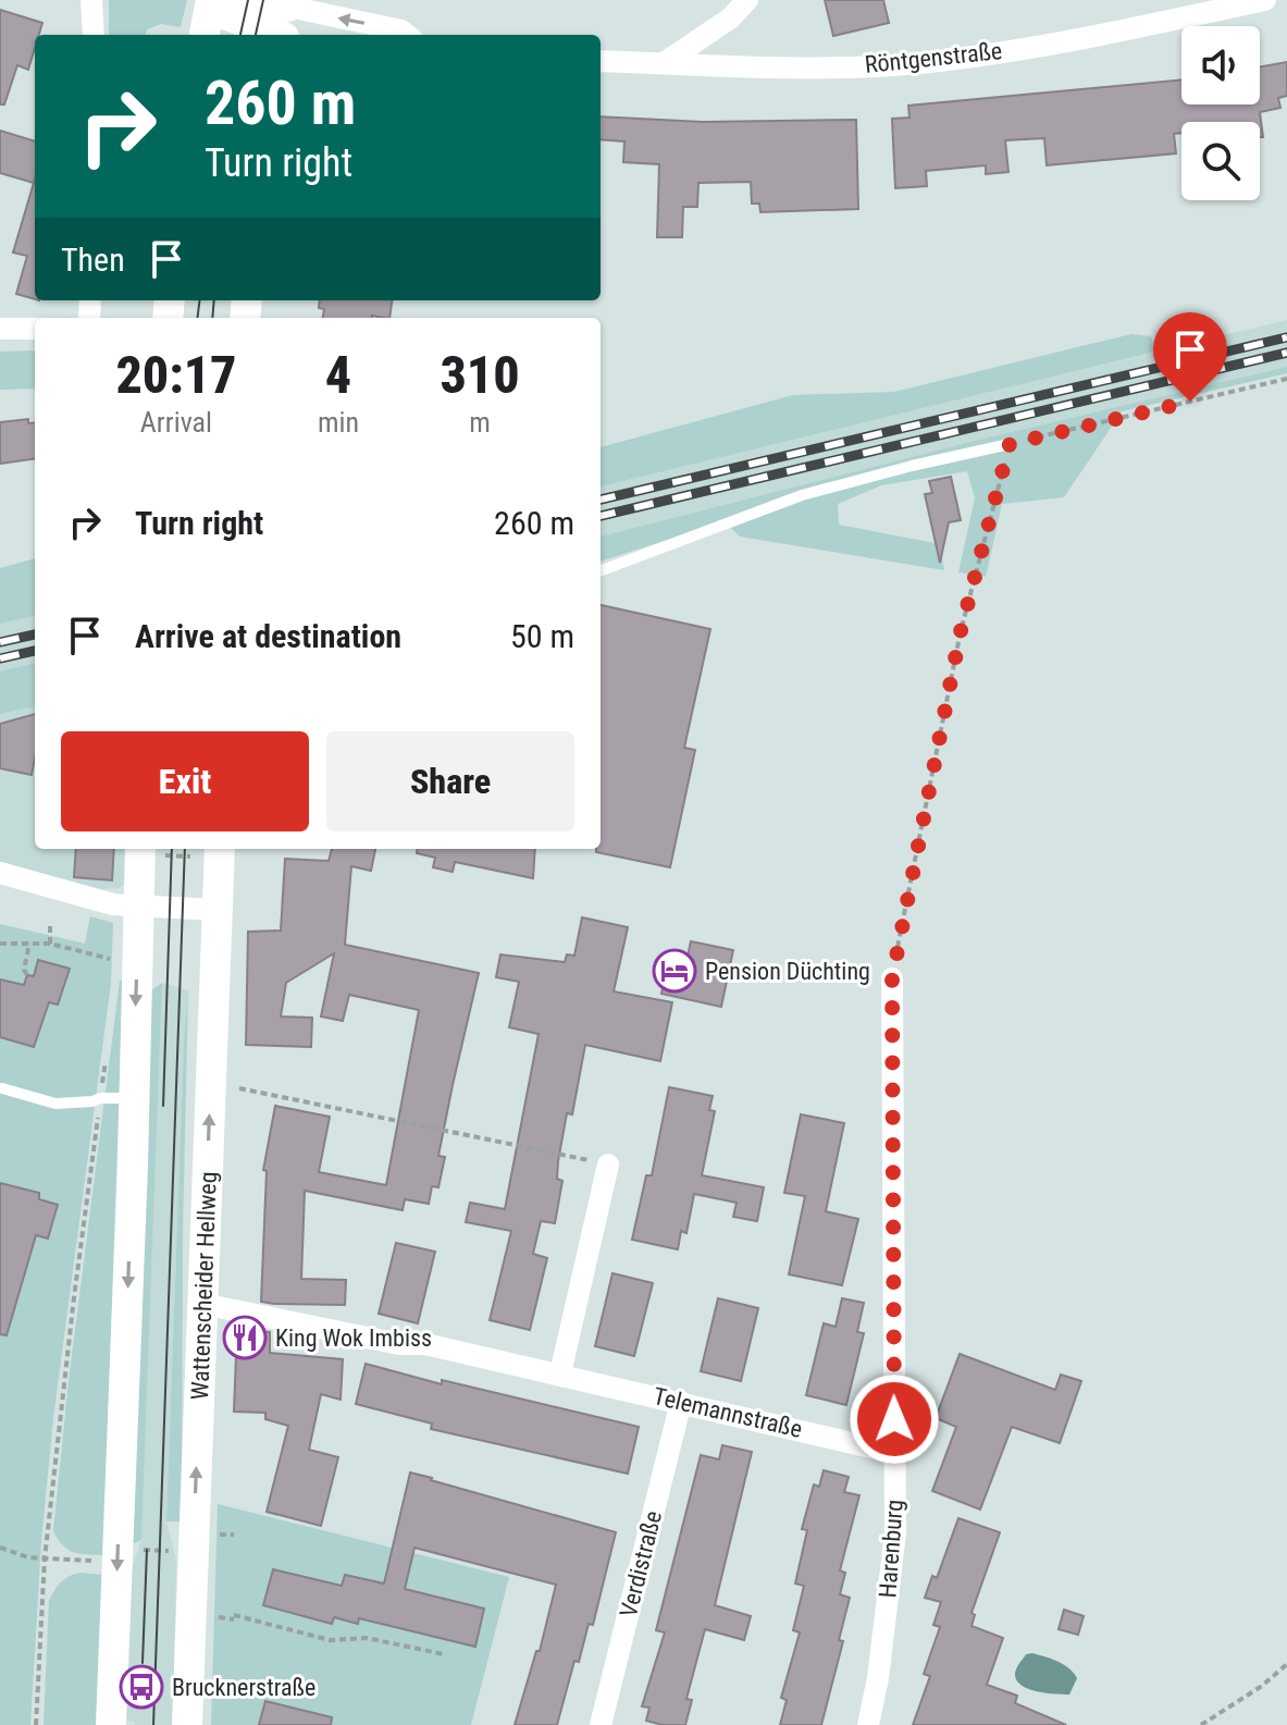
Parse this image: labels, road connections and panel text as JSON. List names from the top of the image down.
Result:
{
  "streets": {
    "main road": ["Wattenscheider Hellweg"],
    "street": [
      "Röntgenstraße",
      "Telemannstraße",
      "Harenburg",
      "Verdistraße"
    ]
  },
  "crossings": [
    ["Wattenscheider Hellweg", "Telemannstraße"],
    ["Telemannstraße", "Harenburg"],
    ["Telemannstraße", "Verdistraße"]
  ],
  "places": {
    "hotel": ["Pension Düchting"],
    "restaurant": ["King Wok Imbiss"],
    "bus stop": ["Brucknerstraße"]
  },
  "page": {
    "turn": ["260 m", "Turn right"],
    "then": "Then",
    "eta": [
      "20:17",
      "Arrival",
      "4",
      "min",
      "310",
      "m"
    ],
    "list": [
      {
        "name": "Turn right",
        "value": "260 m"
      },
      {
        "name": "Arrive at destination",
        "value": "50 m"
      }
    ],
    "buttons": ["Exit", "Share"]
  }
}
